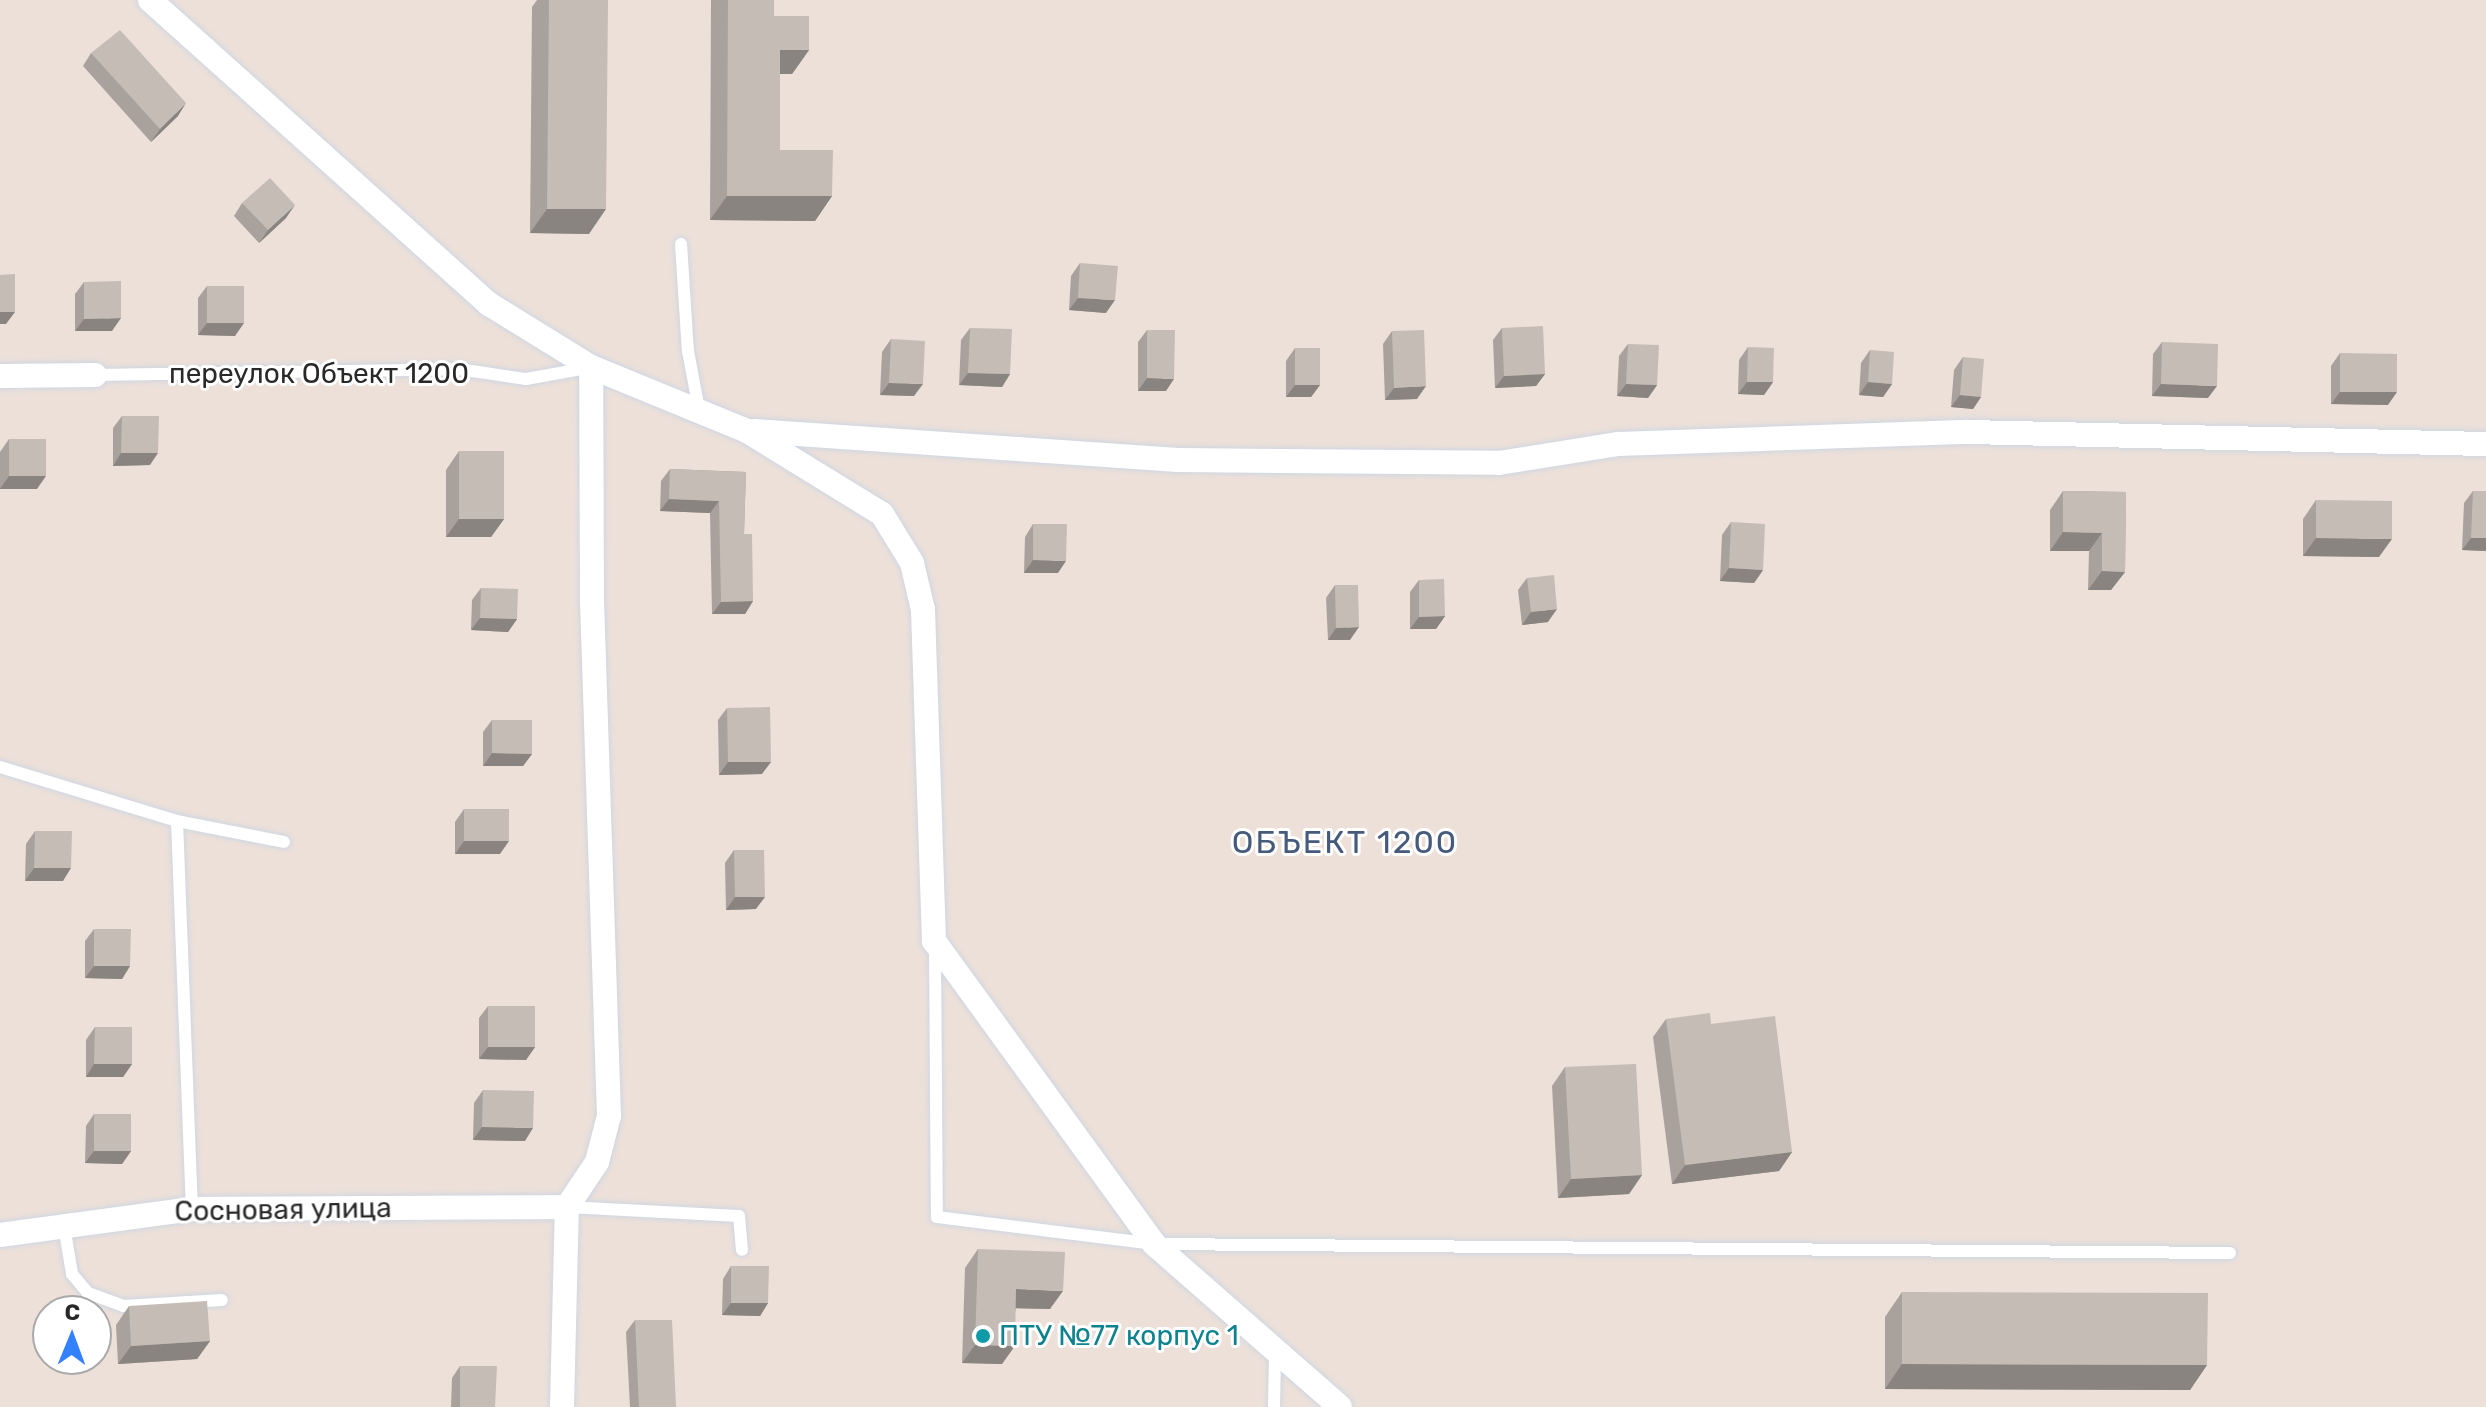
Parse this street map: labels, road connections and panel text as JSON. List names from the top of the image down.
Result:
{
  "streets": {
    "street": ["Сосновая улица"],
    "lane": ["переулок Объект 1200"]
  },
  "districts": ["ОБЪЕКТ 1200"],
  "places": ["ПТУ №77 корпус 1"],
  "north": "top"
}
